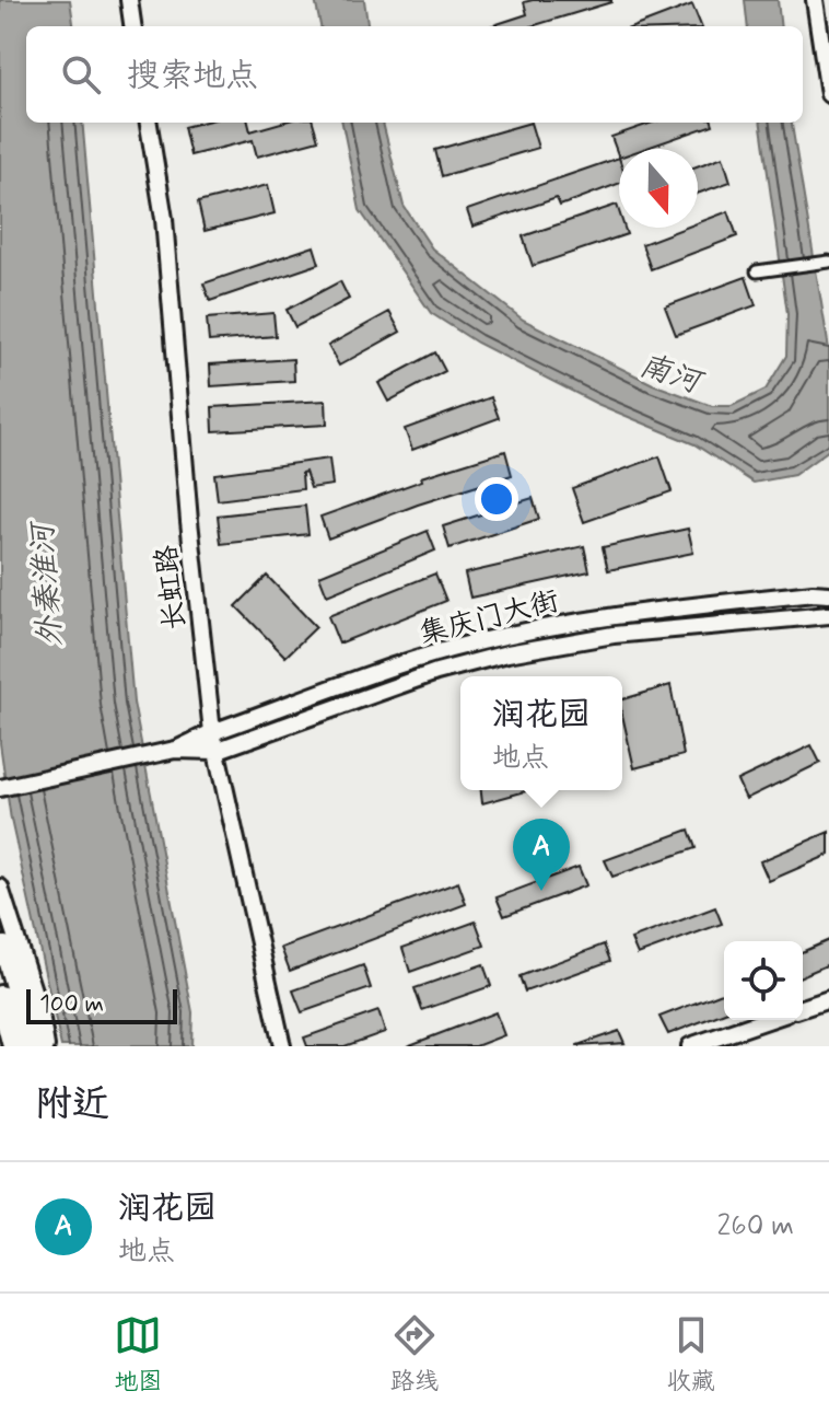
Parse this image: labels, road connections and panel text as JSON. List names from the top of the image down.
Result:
{
  "streets": {
    "main road": ["长虹路", "集庆门大街"]
  },
  "crossings": [
    ["长虹路", "集庆门大街"]
  ],
  "water": ["南河", "外秦淮河"],
  "scale_bar": "100 m",
  "north": "bottom",
  "page": {
    "search": "搜索地点",
    "popup": ["润花园", "地点"],
    "pins": "A",
    "scale": "100 m",
    "heading": "附近",
    "list": [
      {
        "mark": "A",
        "name": "润花园",
        "note": "地点",
        "value": "260 m"
      }
    ],
    "nav": ["地图", "路线", "收藏"]
  }
}
